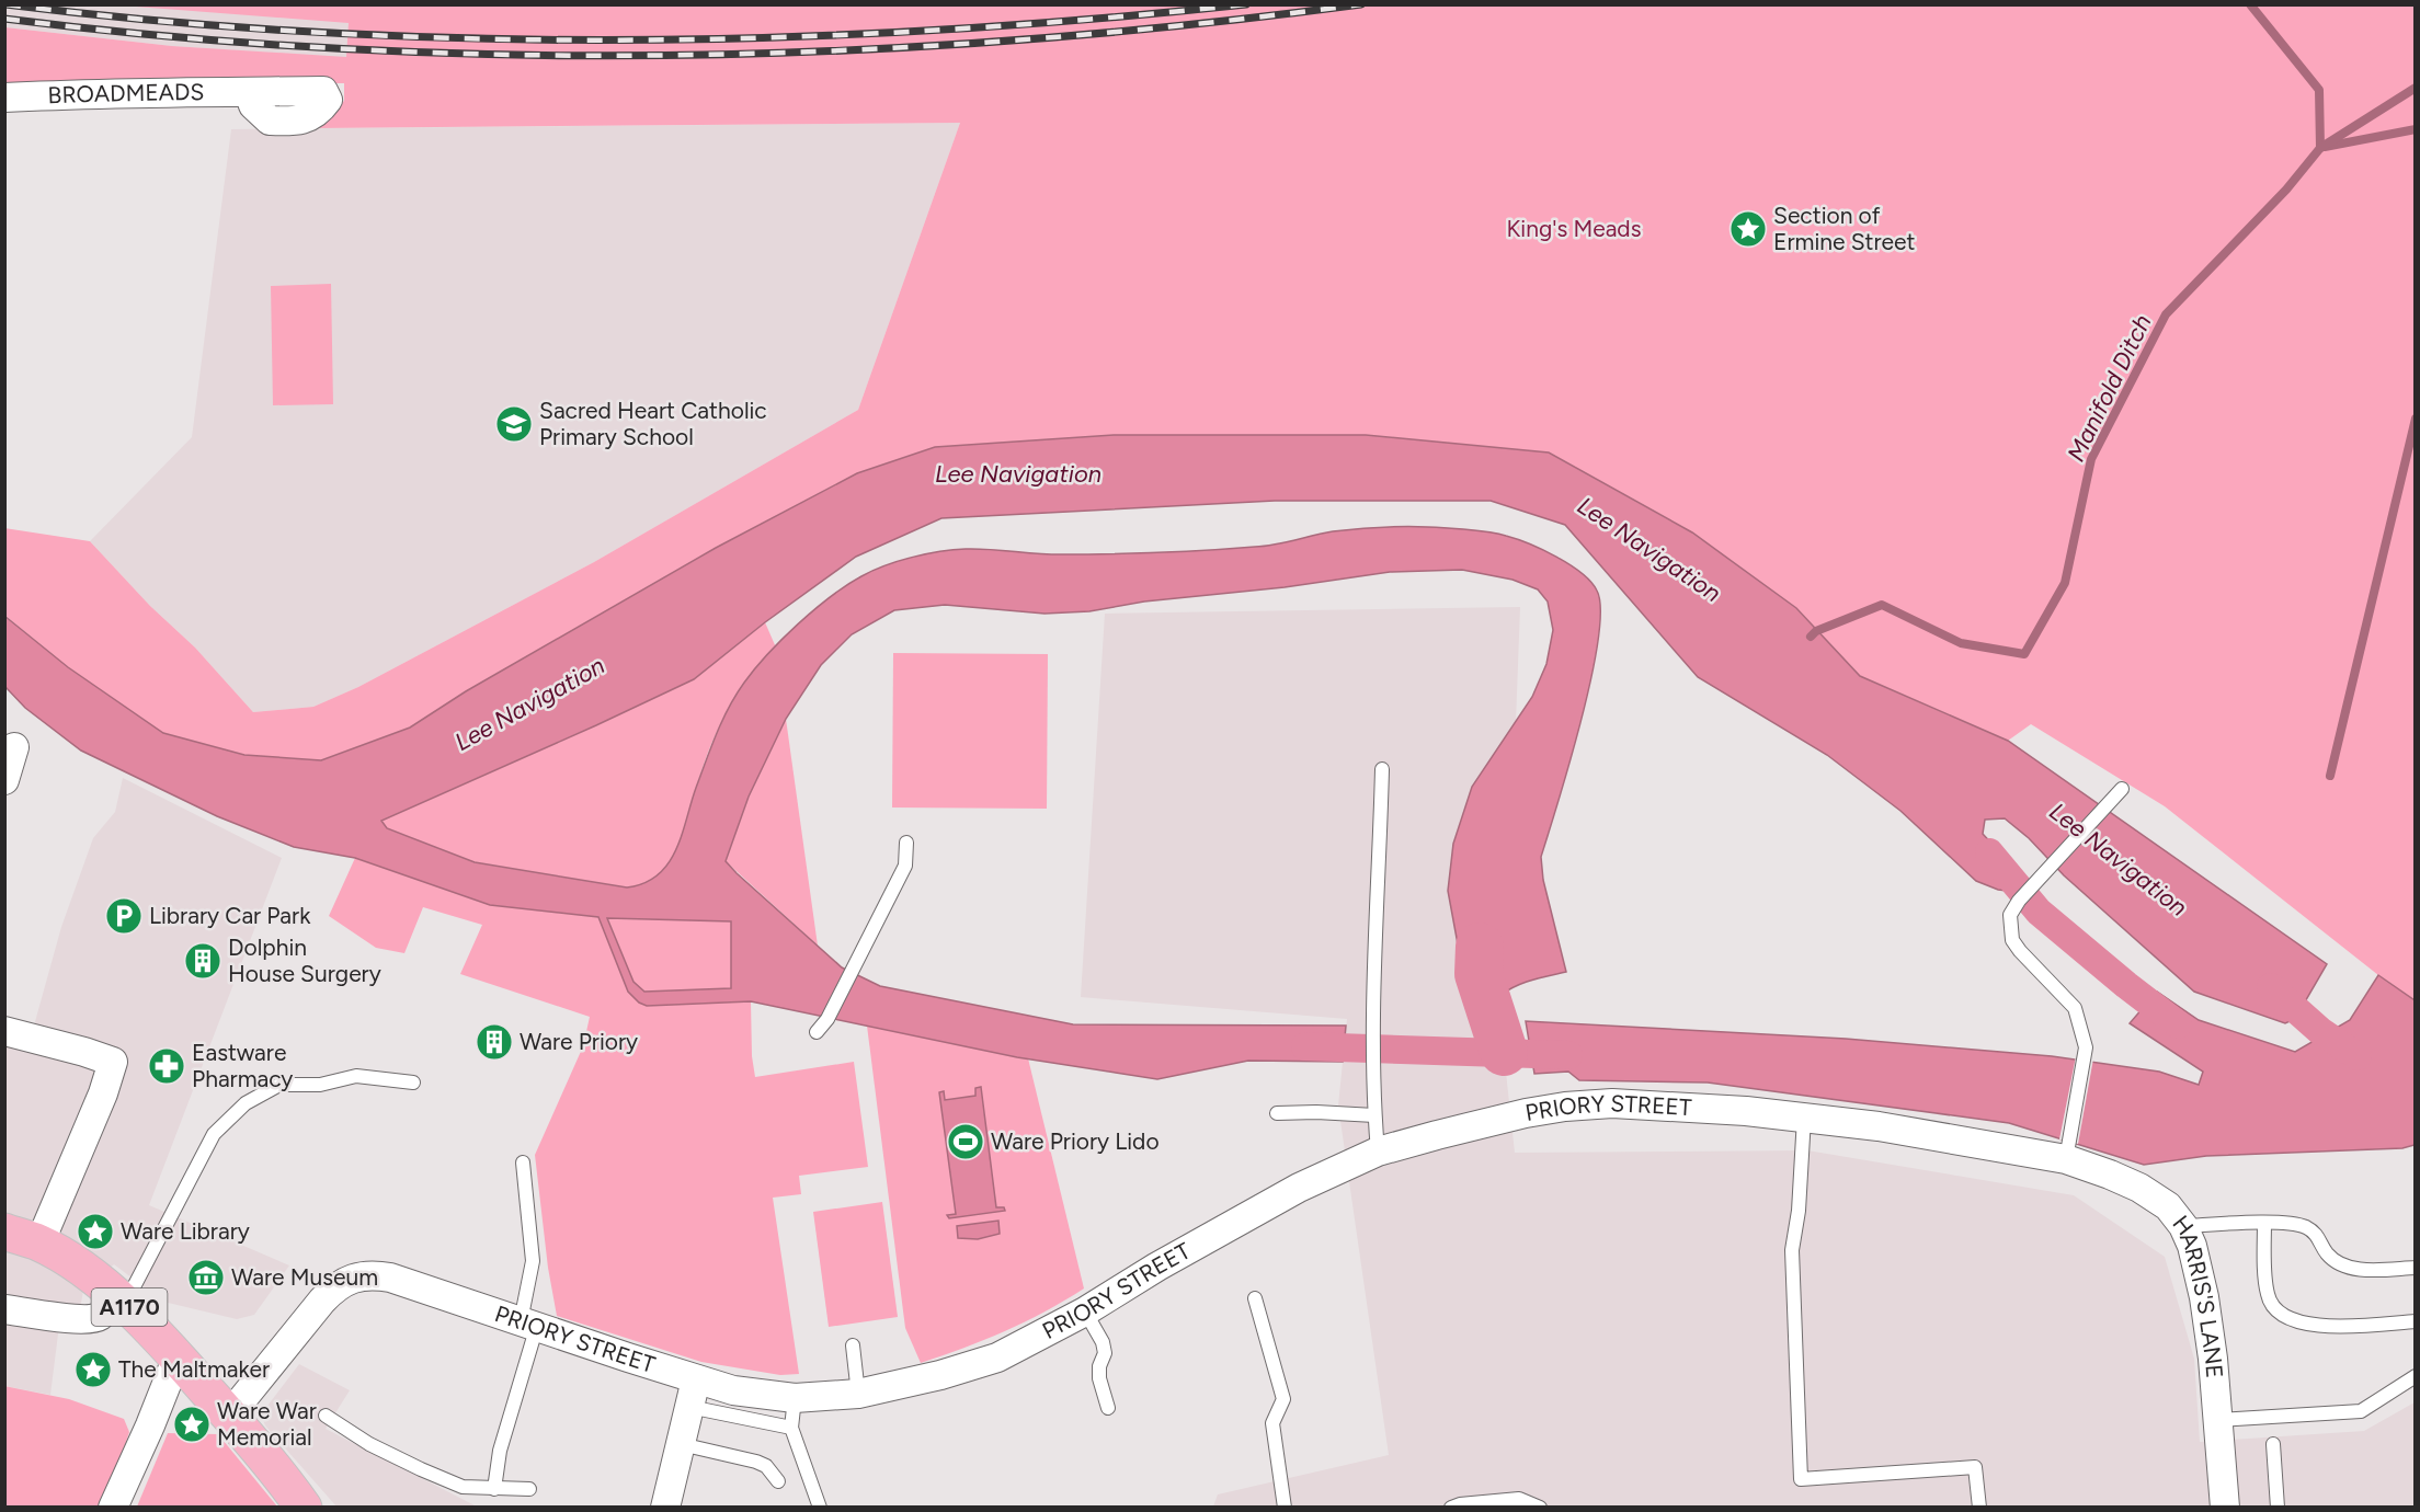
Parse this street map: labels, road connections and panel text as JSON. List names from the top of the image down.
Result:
{
  "streets": {
    "main road": ["A1170"],
    "street": ["BROADMEADS", "PRIORY STREET", "HARRIS'S LANE"]
  },
  "crossings": [
    ["PRIORY STREET", "HARRIS'S LANE"],
    ["PRIORY STREET", "A1170"]
  ],
  "water": ["Manifold Ditch", "Lee Navigation"],
  "parks": ["King's Meads"],
  "places": {
    "place": [
      "Section of Ermine Street",
      "Ware Library",
      "The Maltmaker",
      "Ware War Memorial"
    ],
    "school or university": ["Sacred Heart Catholic Primary School"],
    "parking": ["Library Car Park"],
    "building": ["Dolphin House Surgery", "Ware Priory"],
    "pharmacy": ["Eastware Pharmacy"],
    "sports": ["Ware Priory Lido"],
    "museum": ["Ware Museum"]
  }
}
